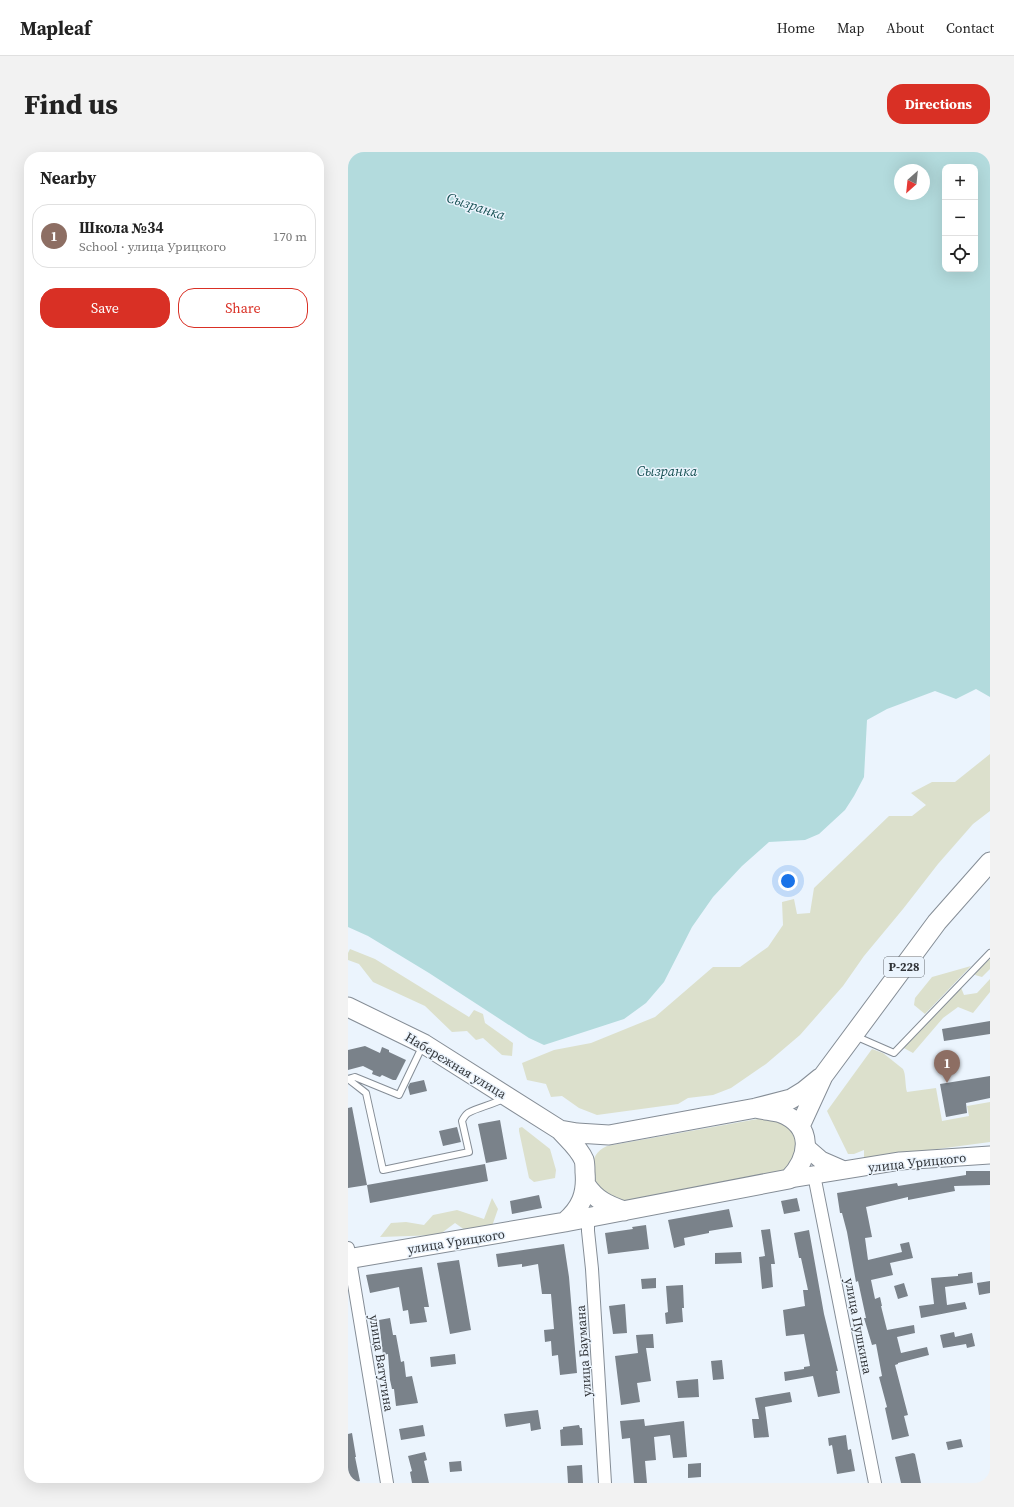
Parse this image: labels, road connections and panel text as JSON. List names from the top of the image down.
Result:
{
  "streets": {
    "main road": ["Р-228", "Набережная улица", "улица Урицкого"],
    "street": ["улица Пушкина", "улица Баумана", "улица Ватутина"]
  },
  "crossings": [
    ["улица Урицкого", "улица Пушкина"],
    ["улица Урицкого", "улица Баумана"],
    ["улица Урицкого", "улица Ватутина"]
  ],
  "water": ["Сызранка"],
  "north": "bottom left",
  "page": {
    "header": "Mapleaf",
    "nav": [
      "Home",
      "Map",
      "About",
      "Contact"
    ],
    "buttons": [
      "Directions",
      ["Save", "Share"]
    ],
    "title": "Find us",
    "heading": "Nearby",
    "map_buttons": ["+", "−"],
    "list": [
      {
        "mark": "1",
        "name": "Школа №34",
        "note": "School · улица Урицкого",
        "value": "170 m"
      }
    ],
    "pins": "1"
  }
}
